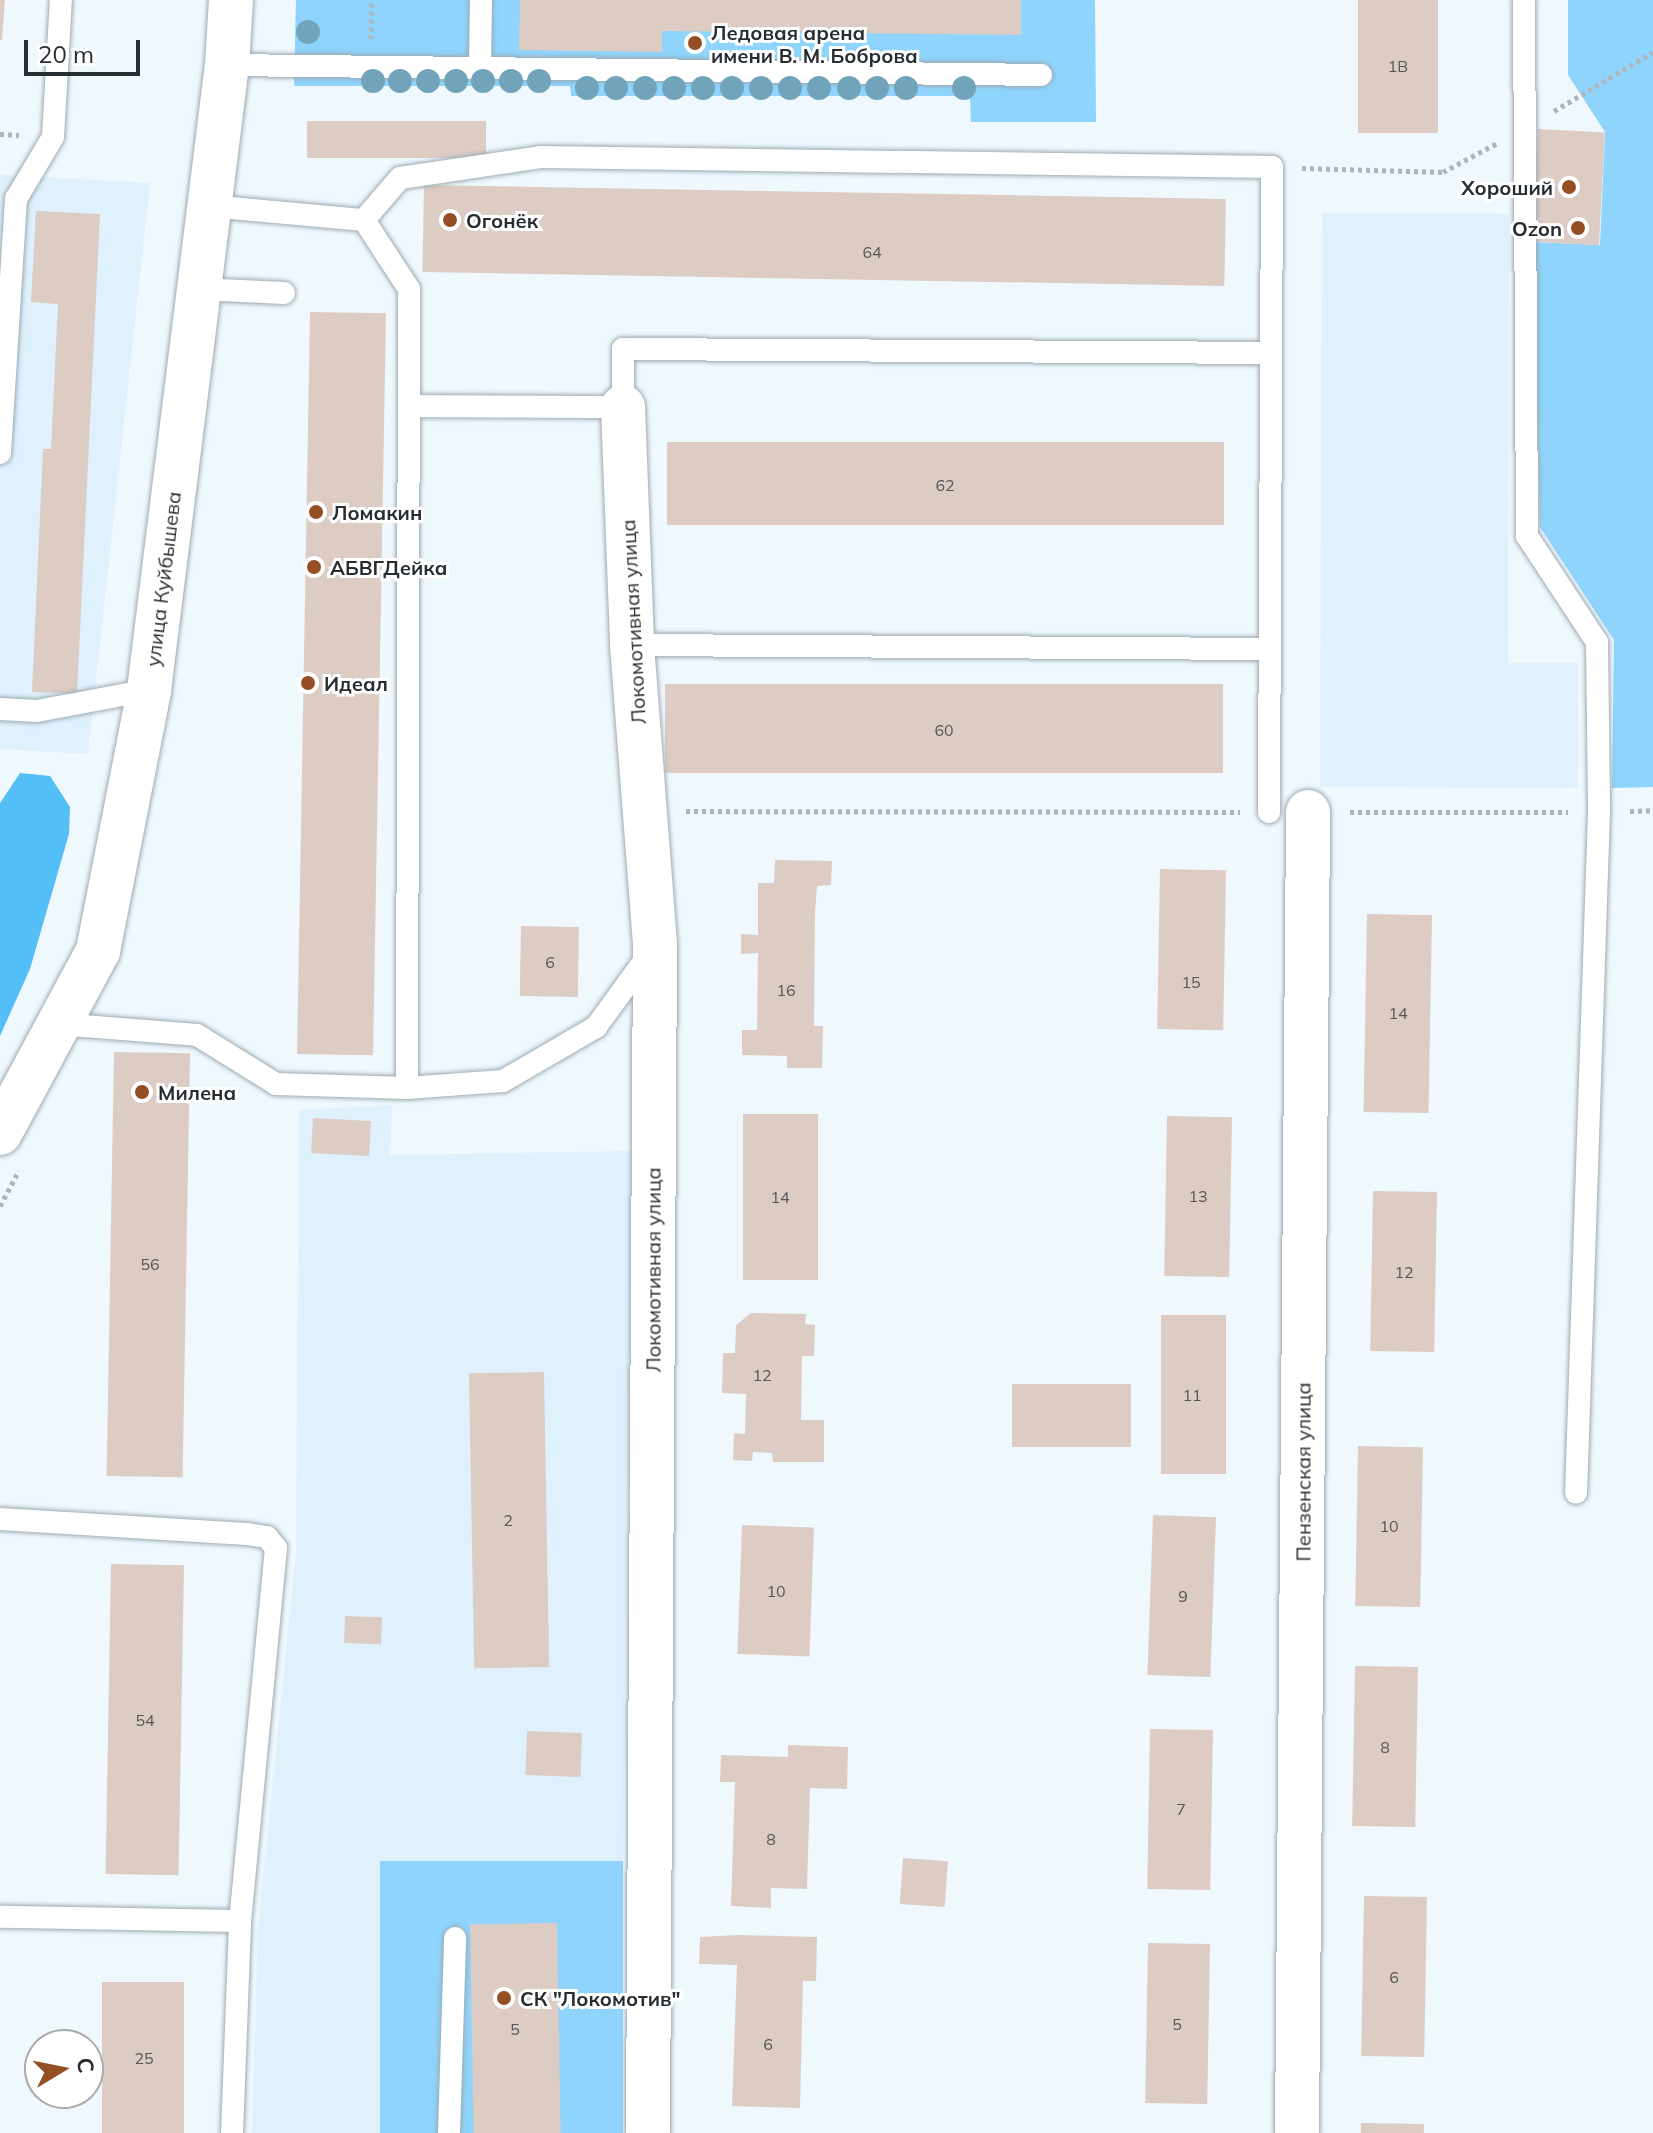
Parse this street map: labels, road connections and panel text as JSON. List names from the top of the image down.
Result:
{
  "streets": {
    "street": ["улица Куйбышева", "Локомотивная улица", "Пензенская улица"]
  },
  "places": [
    "Ледовая арена имени В. М. Боброва",
    "Хороший",
    "Огонёк",
    "Ozon",
    "Ломакин",
    "АБВГДейка",
    "Идеал",
    "Милена",
    "СК \"Локомотив\""
  ],
  "house_numbers": [
    "1В",
    "64",
    "62",
    "60",
    "6",
    "15",
    "16",
    "14",
    "13",
    "14",
    "56",
    "12",
    "12",
    "11",
    "2",
    "10",
    "10",
    "9",
    "54",
    "8",
    "7",
    "8",
    "6",
    "5",
    "5",
    "6",
    "25"
  ],
  "scale_bar": "20 m",
  "north": "right"
}
